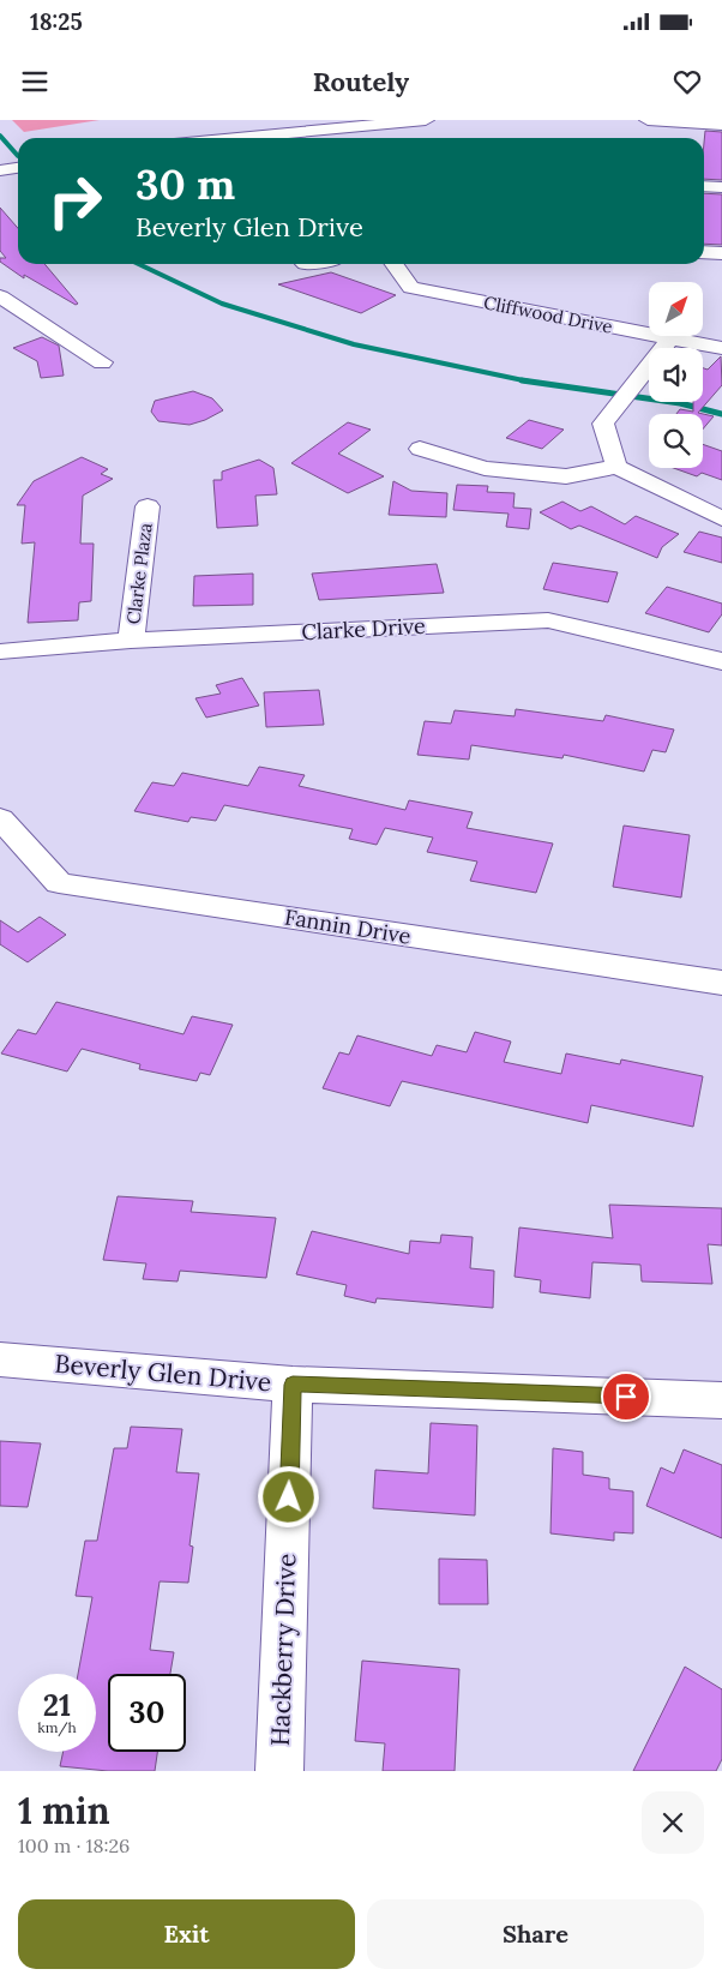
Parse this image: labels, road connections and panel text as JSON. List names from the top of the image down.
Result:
{
  "streets": {
    "street": [
      "Cliffwood Drive",
      "Clarke Plaza",
      "Clarke Drive",
      "Fannin Drive",
      "Beverly Glen Drive",
      "Hackberry Drive"
    ]
  },
  "crossings": [
    ["Clarke Plaza", "Clarke Drive"],
    ["Beverly Glen Drive", "Hackberry Drive"]
  ],
  "north": "top right",
  "page": {
    "status": "18:25",
    "header": "Routely",
    "turn": ["30 m", "Beverly Glen Drive"],
    "speed": "21 km/h",
    "limit": "30",
    "heading": ["1 min", "100 m · 18:26"],
    "buttons": ["Exit", "Share"]
  }
}
